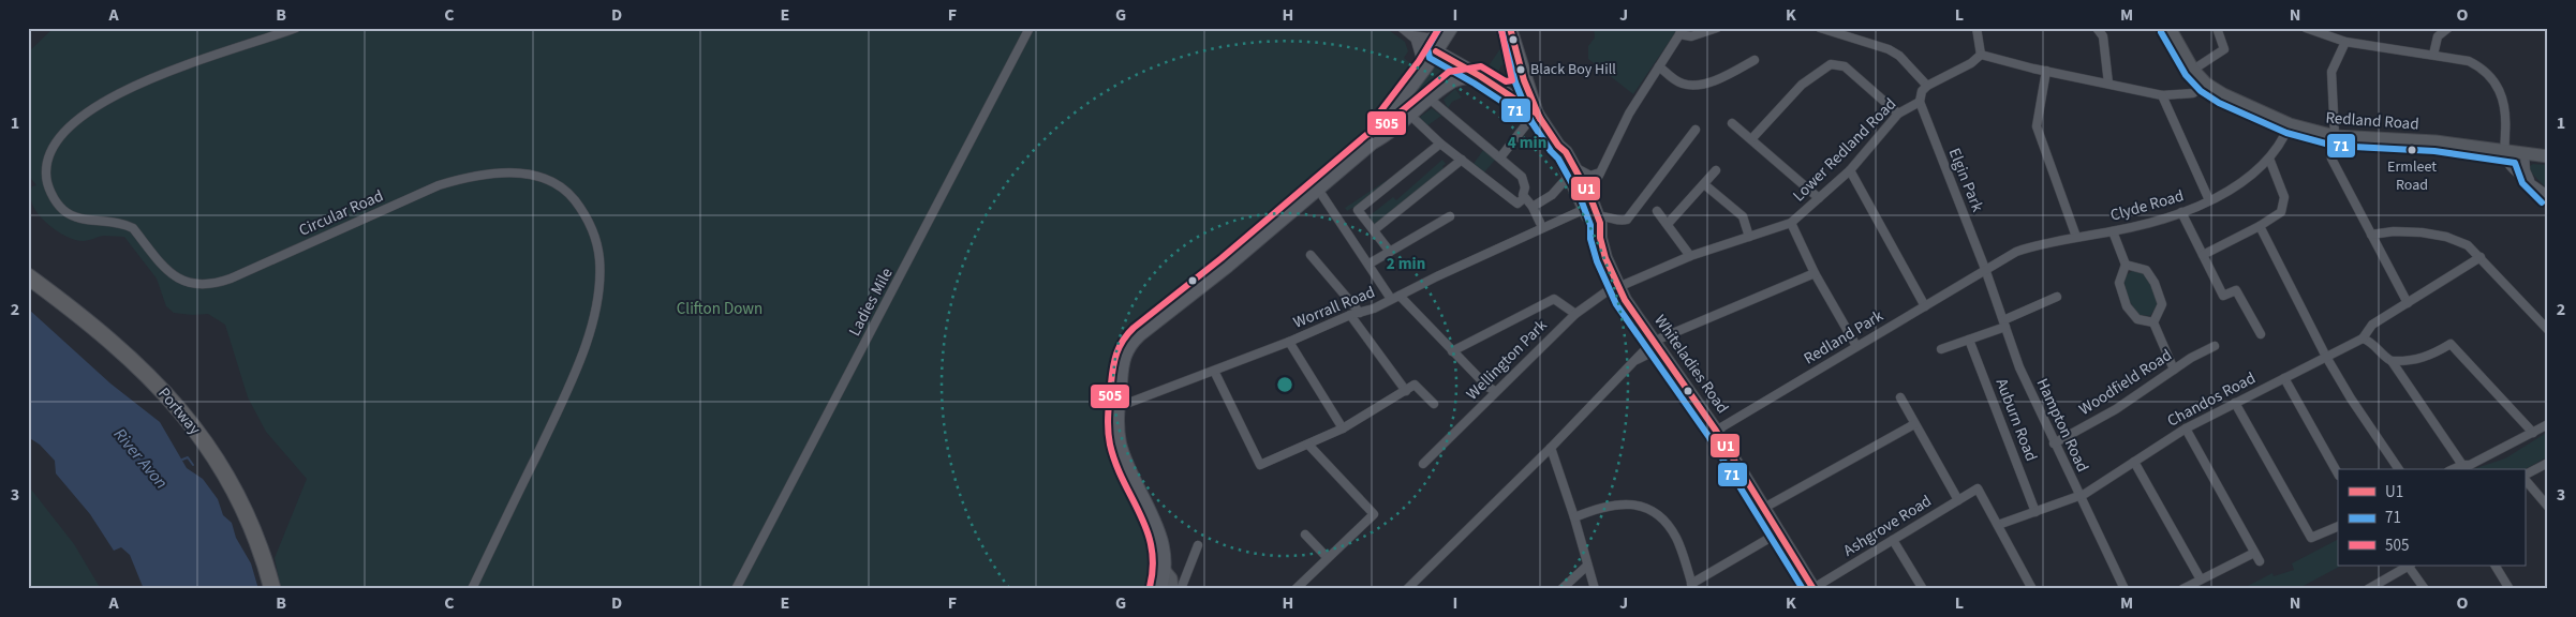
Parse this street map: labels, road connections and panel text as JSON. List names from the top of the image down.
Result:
{
  "streets": {
    "highway": ["Portway"],
    "main road": ["Whiteladies Road"],
    "street": [
      "Redland Road",
      "Lower Redland Road",
      "Elgin Park",
      "Clyde Road",
      "Circular Road",
      "Ladies Mile",
      "Worrall Road",
      "Redland Park",
      "Wellington Park",
      "Woodfield Road",
      "Chandos Road",
      "Auburn Road",
      "Hampton Road",
      "Ashgrove Road"
    ]
  },
  "crossings": [
    ["Redland Road", "Clyde Road"],
    ["Lower Redland Road", "Elgin Park"],
    ["Lower Redland Road", "Wellington Park"],
    ["Lower Redland Road", "Whiteladies Road"],
    ["Elgin Park", "Clyde Road"],
    ["Elgin Park", "Redland Park"],
    ["Elgin Park", "Hampton Road"],
    ["Clyde Road", "Redland Park"],
    ["Clyde Road", "Hampton Road"],
    ["Worrall Road", "Whiteladies Road"],
    ["Redland Park", "Whiteladies Road"],
    ["Redland Park", "Hampton Road"],
    ["Wellington Park", "Whiteladies Road"],
    ["Whiteladies Road", "Ashgrove Road"],
    ["Woodfield Road", "Hampton Road"],
    ["Chandos Road", "Auburn Road"],
    ["Chandos Road", "Hampton Road"],
    ["Chandos Road", "Ashgrove Road"]
  ],
  "water": ["River Avon"],
  "parks": ["Clifton Down"],
  "places": ["Black Boy Hill", "Ermleet Road"],
  "lines": ["transit line U1", "transit line 71", "transit line 505"],
  "legend": ["U1", "71", "505"],
  "grid": {
    "columns": [
      "A",
      "B",
      "C",
      "D",
      "E",
      "F",
      "G",
      "H",
      "I",
      "J",
      "K",
      "L",
      "M",
      "N",
      "O"
    ],
    "rows": ["1", "2", "3"]
  },
  "rings": ["4 min", "2 min"]
}
